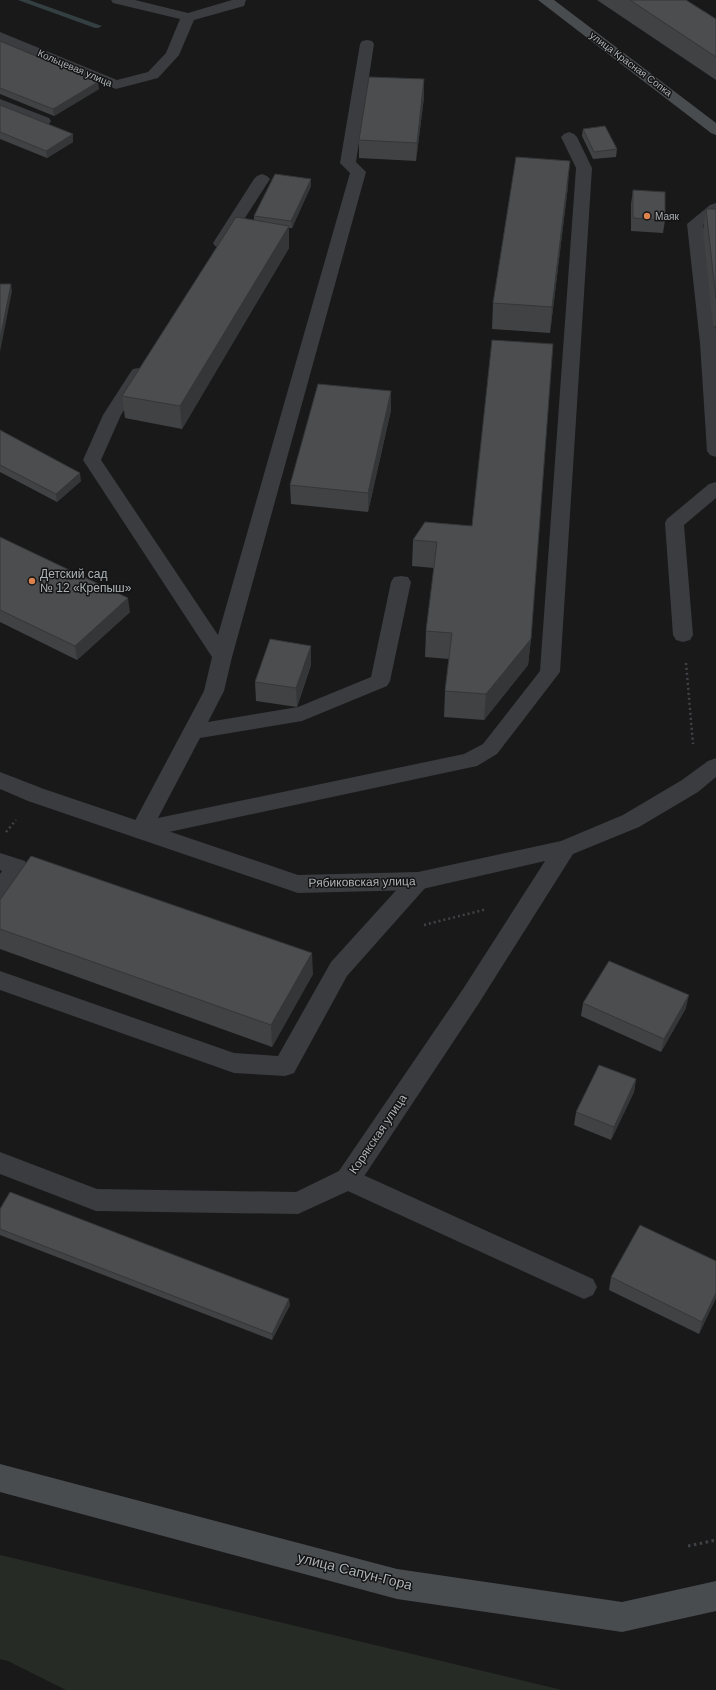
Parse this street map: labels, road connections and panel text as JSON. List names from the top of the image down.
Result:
{
  "streets": {
    "main road": ["улица Красная Сопка", "улица Сапун-Гора"],
    "street": ["Кольцевая улица", "Рябиковская улица", "Корякская улица"]
  },
  "crossings": [
    ["Рябиковская улица", "Корякская улица"]
  ],
  "places": ["Маяк", "Детский сад № 12 «Крепыш»"]
}
